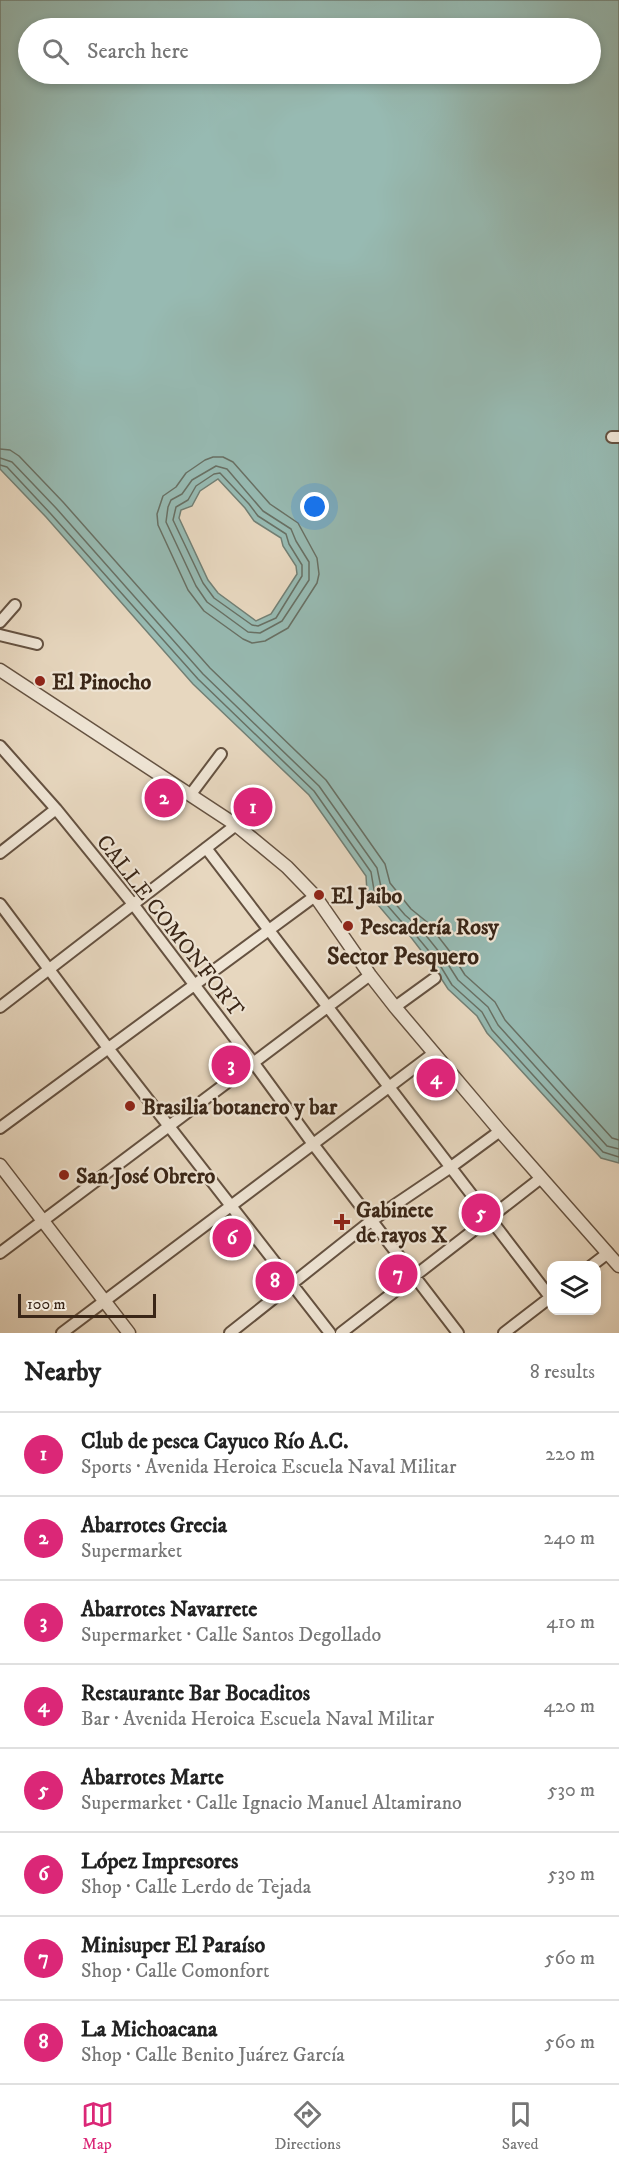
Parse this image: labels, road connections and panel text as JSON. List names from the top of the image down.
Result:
{
  "streets": {
    "street": ["CALLE COMONFORT"]
  },
  "districts": ["Sector Pesquero"],
  "places": {
    "other": [
      "El Pinocho",
      "El Jaibo",
      "Pescadería Rosy",
      "Brasilia botanero y bar",
      "San José Obrero"
    ],
    "health": ["Gabinete de rayos X"]
  },
  "scale_bar": "100 m",
  "page": {
    "search": "Search here",
    "pins": [
      "2",
      "1",
      "3",
      "4",
      "5",
      "6",
      "7",
      "8"
    ],
    "scale": "100 m",
    "heading": ["Nearby", "8 results"],
    "list": [
      {
        "mark": "1",
        "name": "Club de pesca Cayuco Río A.C.",
        "note": "Sports · Avenida Heroica Escuela Naval Militar",
        "value": "220 m"
      },
      {
        "mark": "2",
        "name": "Abarrotes Grecia",
        "note": "Supermarket",
        "value": "240 m"
      },
      {
        "mark": "3",
        "name": "Abarrotes Navarrete",
        "note": "Supermarket · Calle Santos Degollado",
        "value": "410 m"
      },
      {
        "mark": "4",
        "name": "Restaurante Bar Bocaditos",
        "note": "Bar · Avenida Heroica Escuela Naval Militar",
        "value": "420 m"
      },
      {
        "mark": "5",
        "name": "Abarrotes Marte",
        "note": "Supermarket · Calle Ignacio Manuel Altamirano",
        "value": "530 m"
      },
      {
        "mark": "6",
        "name": "López Impresores",
        "note": "Shop · Calle Lerdo de Tejada",
        "value": "530 m"
      },
      {
        "mark": "7",
        "name": "Minisuper El Paraíso",
        "note": "Shop · Calle Comonfort",
        "value": "560 m"
      },
      {
        "mark": "8",
        "name": "La Michoacana",
        "note": "Shop · Calle Benito Juárez García",
        "value": "560 m"
      }
    ],
    "nav": ["Map", "Directions", "Saved"]
  }
}
